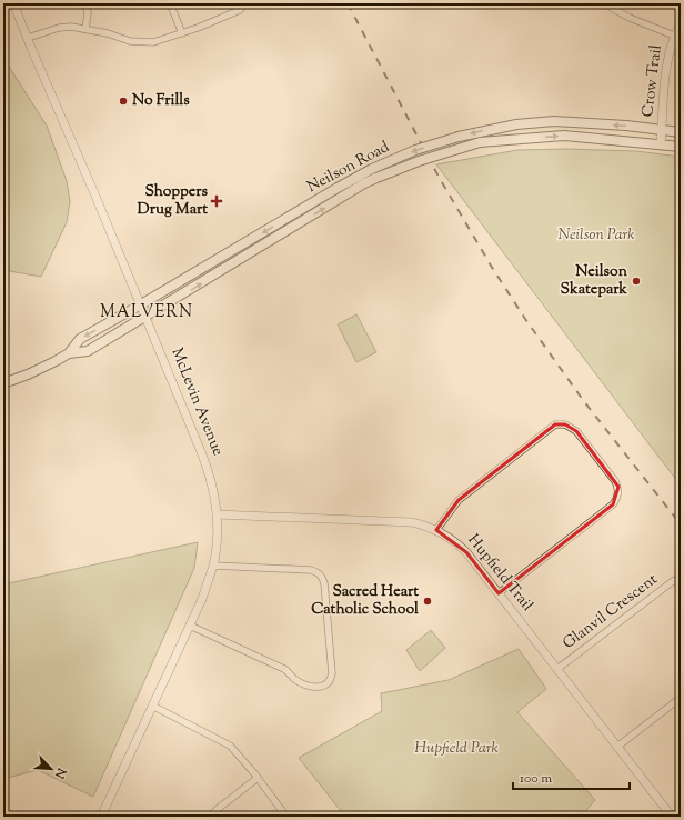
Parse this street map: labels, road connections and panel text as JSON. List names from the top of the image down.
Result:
{
  "streets": {
    "main road": ["Neilson Road"],
    "street": [
      "Crow Trail",
      "McLevin Avenue",
      "Hupfield Trail",
      "Glanvil Crescent"
    ]
  },
  "crossings": [
    ["Crow Trail", "Neilson Road"],
    ["Neilson Road", "McLevin Avenue"],
    ["McLevin Avenue", "Hupfield Trail"],
    ["Hupfield Trail", "Glanvil Crescent"]
  ],
  "districts": ["MALVERN"],
  "parks": ["Neilson Park", "Hupfield Park"],
  "places": {
    "other": ["No Frills", "Neilson Skatepark", "Sacred Heart Catholic School"],
    "health": ["Shoppers Drug Mart"]
  },
  "scale_bar": "100 m",
  "north": "bottom right"
}
